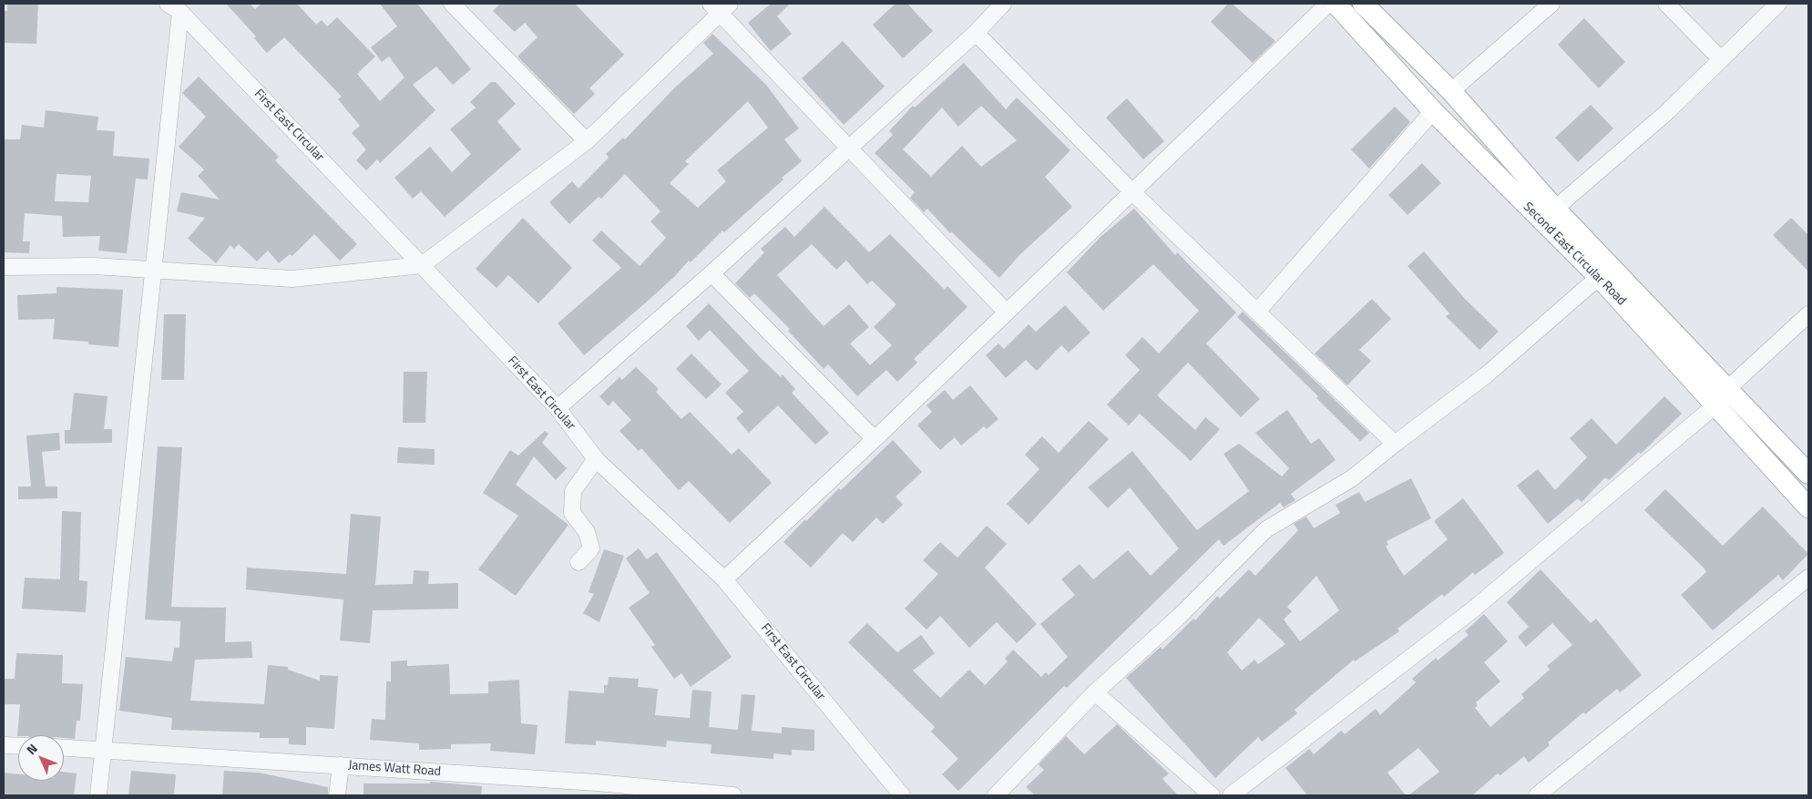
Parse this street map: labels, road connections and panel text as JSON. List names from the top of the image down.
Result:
{
  "streets": {
    "main road": ["Second East Circular Road"],
    "street": ["First East Circular", "James Watt Road"]
  },
  "north": "top left"
}
